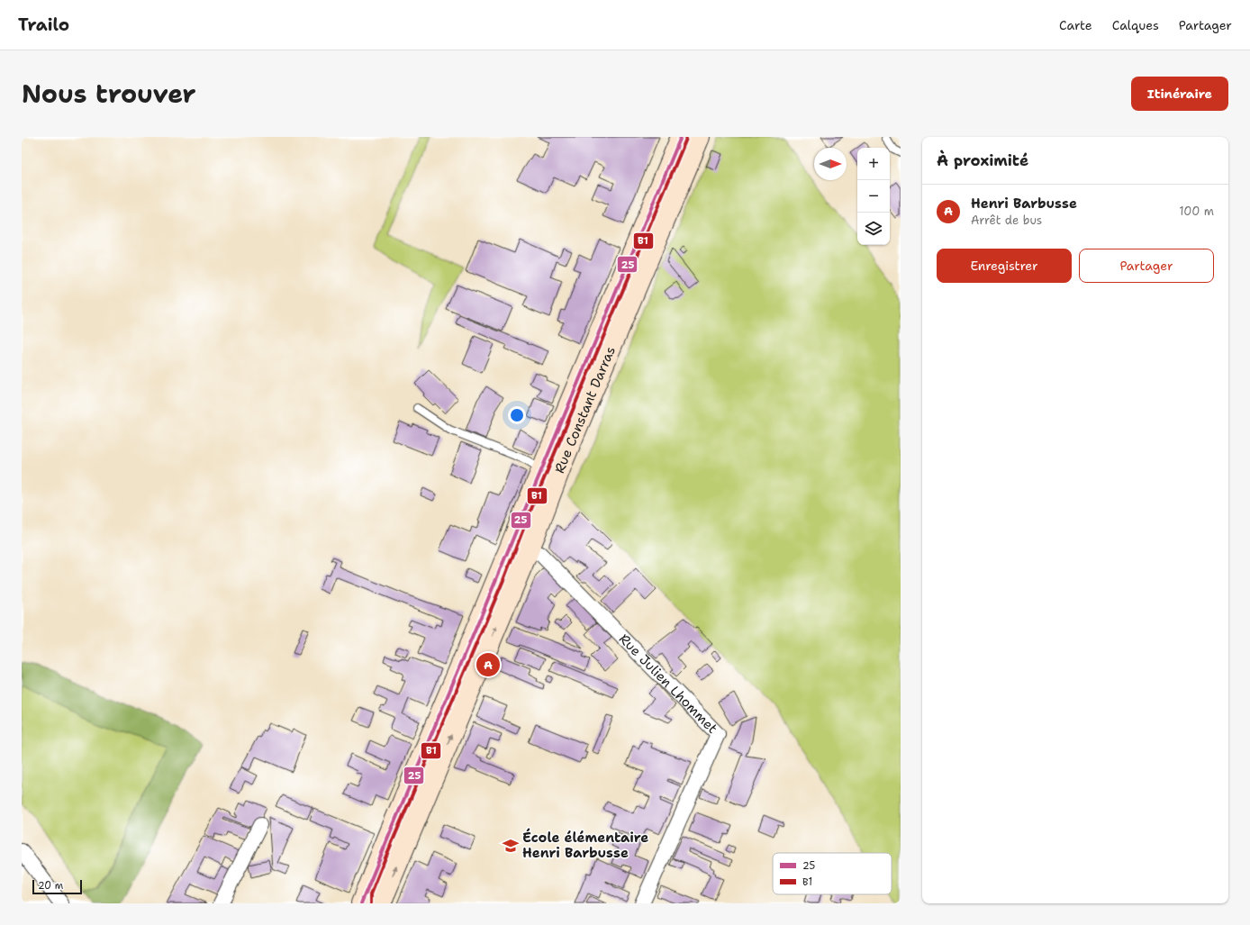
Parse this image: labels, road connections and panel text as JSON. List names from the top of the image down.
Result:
{
  "streets": {
    "main road": ["Rue Constant Darras"],
    "street": ["Rue Julien Lhommet"]
  },
  "crossings": [
    ["Rue Constant Darras", "Rue Julien Lhommet"]
  ],
  "places": {
    "school or university": ["École élémentaire Henri Barbusse"]
  },
  "lines": ["transit line 25", "transit line B1"],
  "legend": ["25", "B1"],
  "scale_bar": "20 m",
  "north": "right",
  "page": {
    "header": "Trailo",
    "nav": ["Carte", "Calques", "Partager"],
    "title": "Nous trouver",
    "buttons": [
      "Itinéraire",
      ["Enregistrer", "Partager"]
    ],
    "heading": "À proximité",
    "map_buttons": ["+", "−"],
    "list": [
      {
        "mark": "A",
        "name": "Henri Barbusse",
        "note": "Arrêt de bus",
        "value": "100 m"
      }
    ],
    "pins": "A",
    "scale": "20 m"
  }
}
